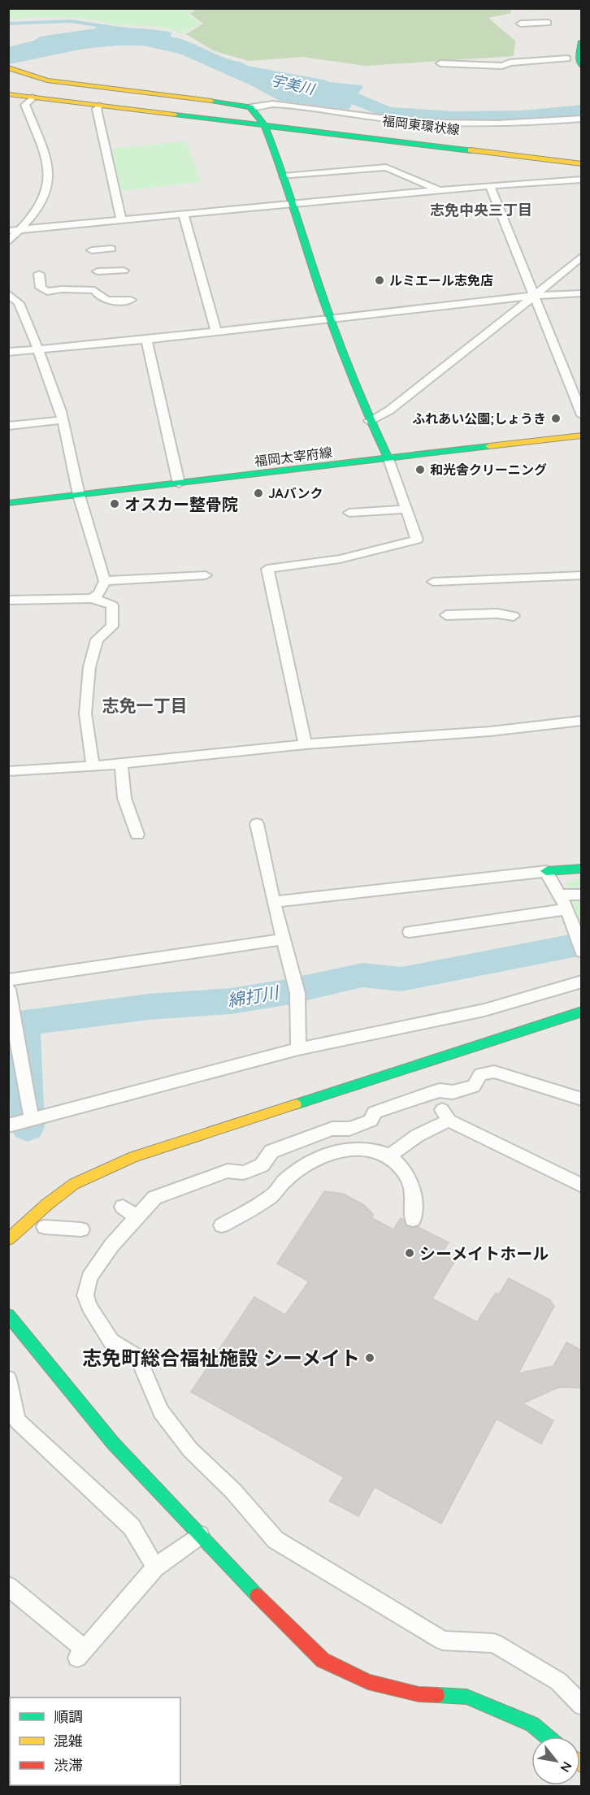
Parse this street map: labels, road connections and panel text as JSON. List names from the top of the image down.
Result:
{
  "streets": {
    "main road": ["福岡東環状線", "福岡太宰府線"]
  },
  "districts": ["志免中央三丁目", "志免一丁目"],
  "water": ["宇美川", "綿打川"],
  "places": [
    "ルミエール志免店",
    "ふれあい公園;しょうき",
    "和光舎クリーニング",
    "JAバンク",
    "オスカー整骨院",
    "シーメイトホール",
    "志免町総合福祉施設 シーメイト"
  ],
  "legend": ["順調", "混雑", "渋滞"],
  "north": "bottom right"
}
